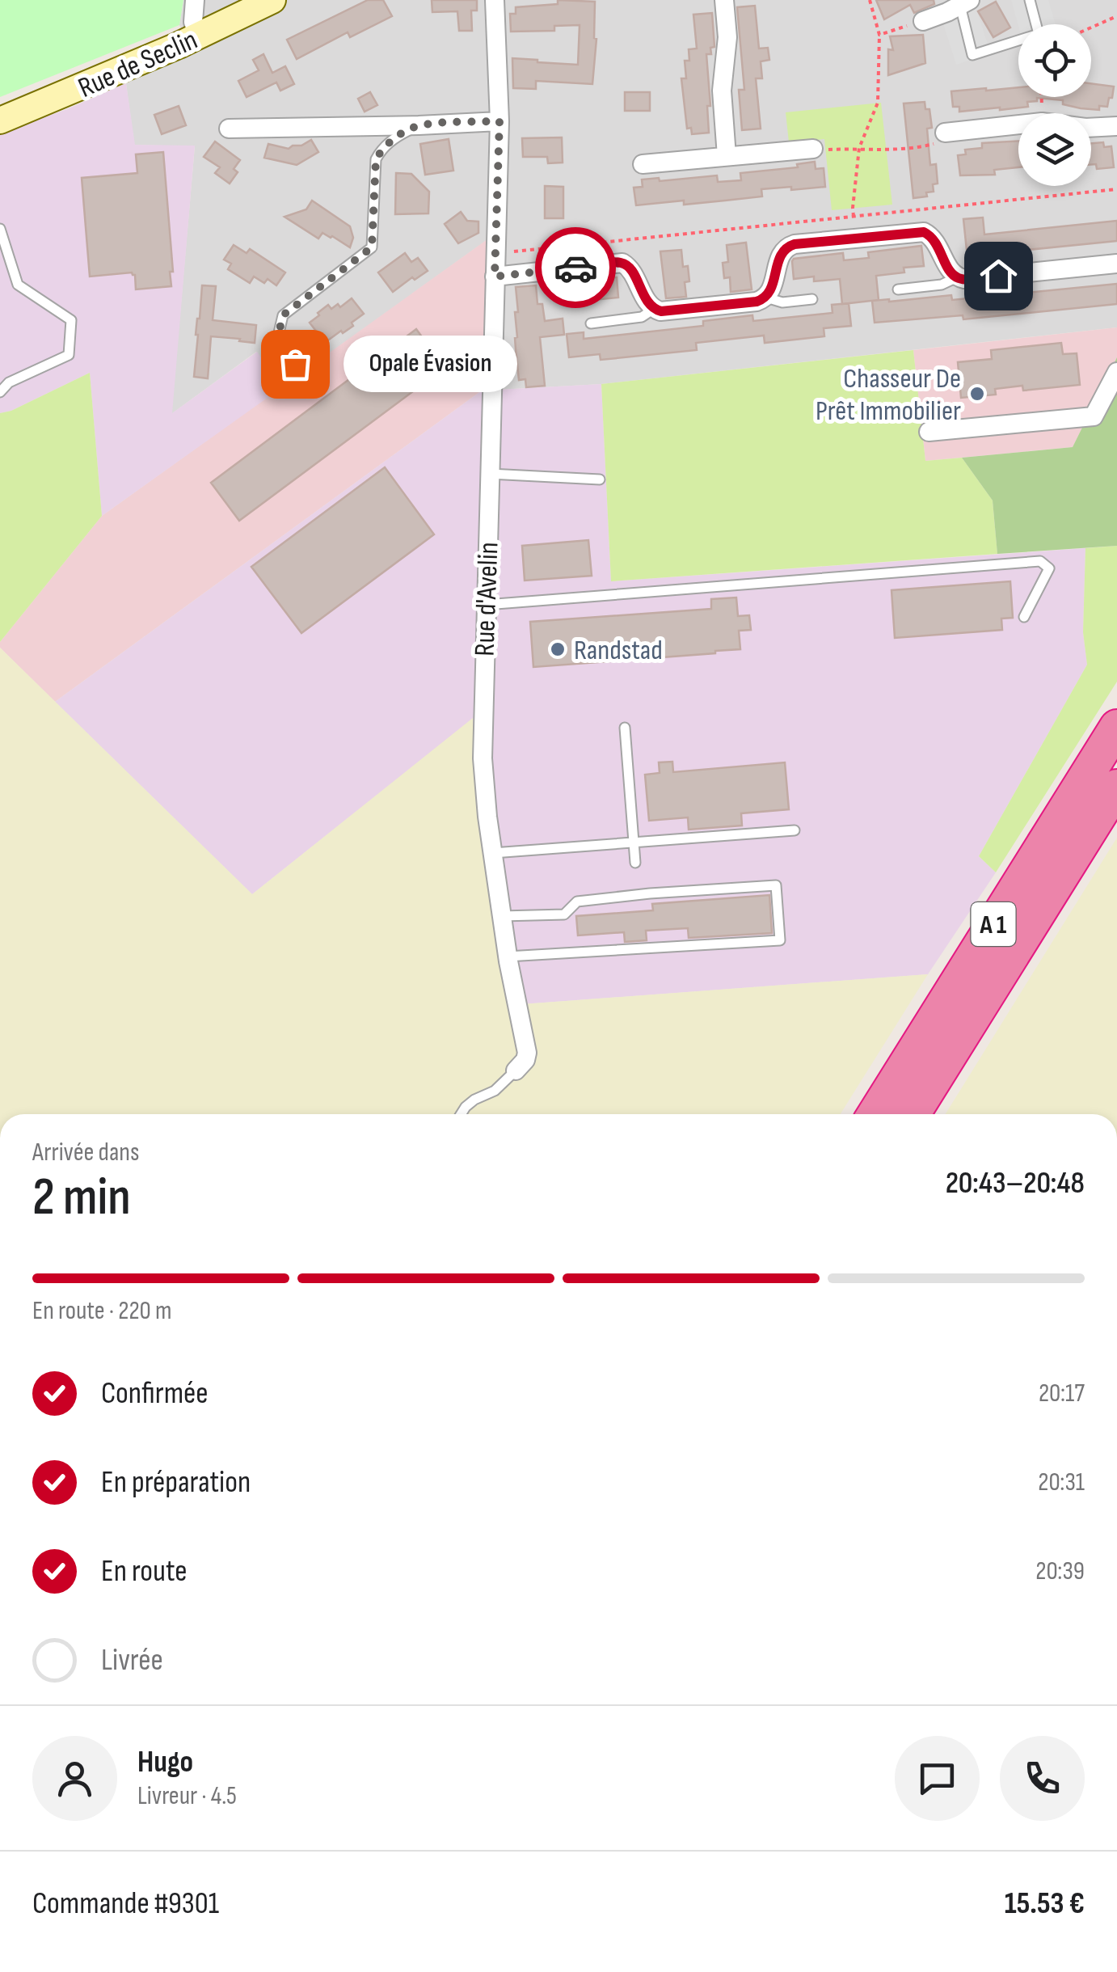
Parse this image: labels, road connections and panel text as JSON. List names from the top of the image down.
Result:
{
  "streets": {
    "highway": ["A 1"],
    "main road": ["Rue de Seclin"],
    "street": ["Rue d'Avelin"]
  },
  "places": ["Opale Évasion", "Chasseur De Prêt Immobilier", "Randstad"],
  "page": {
    "bubble": "Opale Évasion",
    "heading": ["2 min", "Arrivée dans", "20:43–20:48"],
    "panel": [
      "Hugo",
      "Livreur · 4.5",
      "Commande #9301",
      "15.53 €"
    ],
    "bar": "En route · 220 m",
    "list": [
      ["Confirmée", "20:17"],
      ["En préparation", "20:31"],
      ["En route", "20:39"],
      "Livrée"
    ]
  }
}
